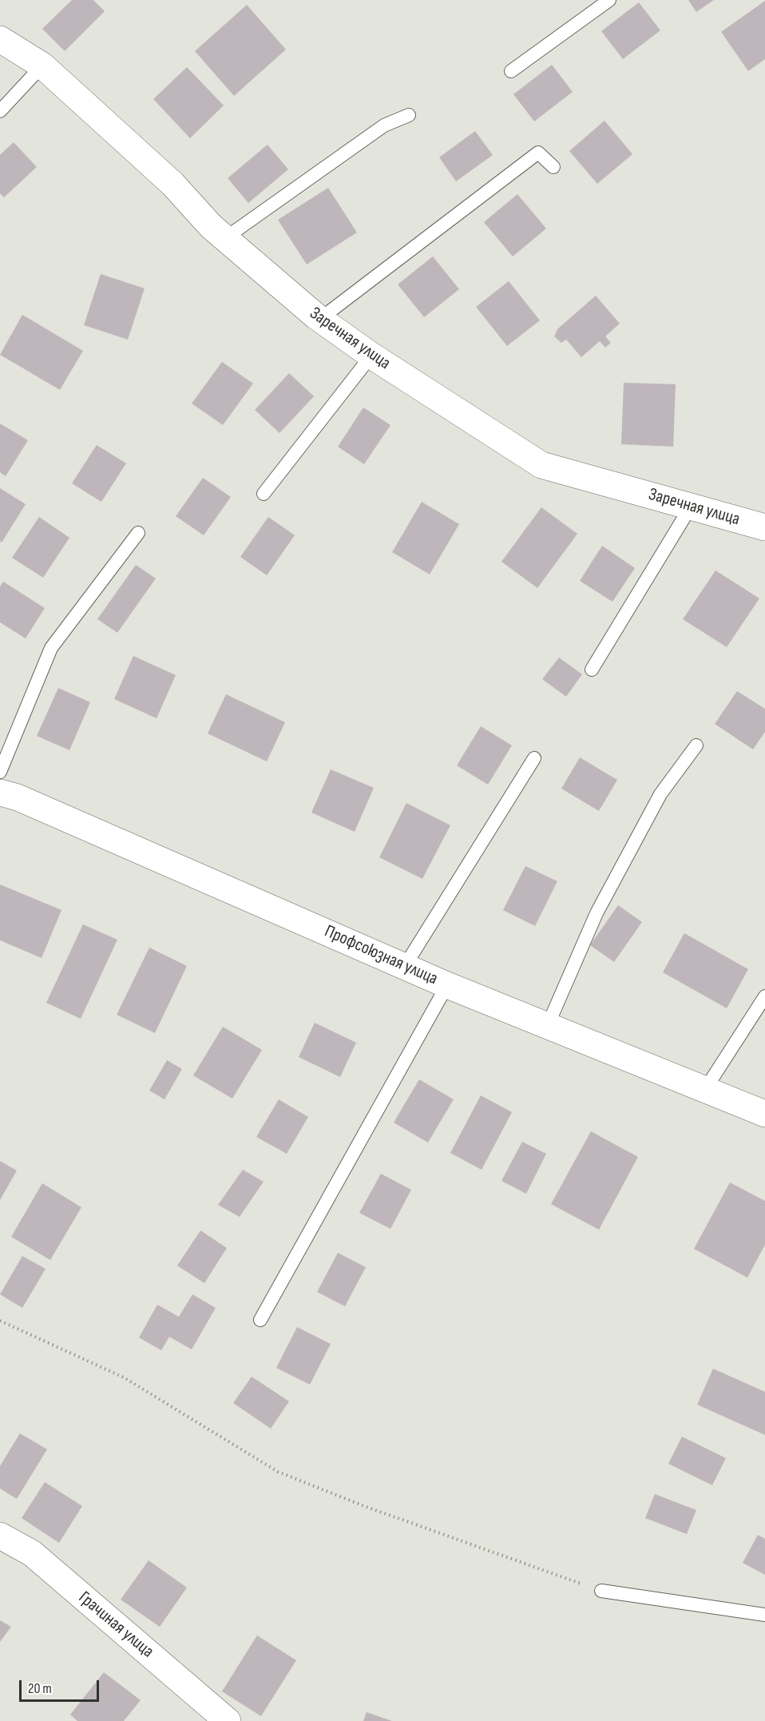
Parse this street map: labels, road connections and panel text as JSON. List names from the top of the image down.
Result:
{
  "streets": {
    "street": ["Заречная улица", "Профсоюзная улица", "Грачиная улица"]
  },
  "scale_bar": "20 m"
}
